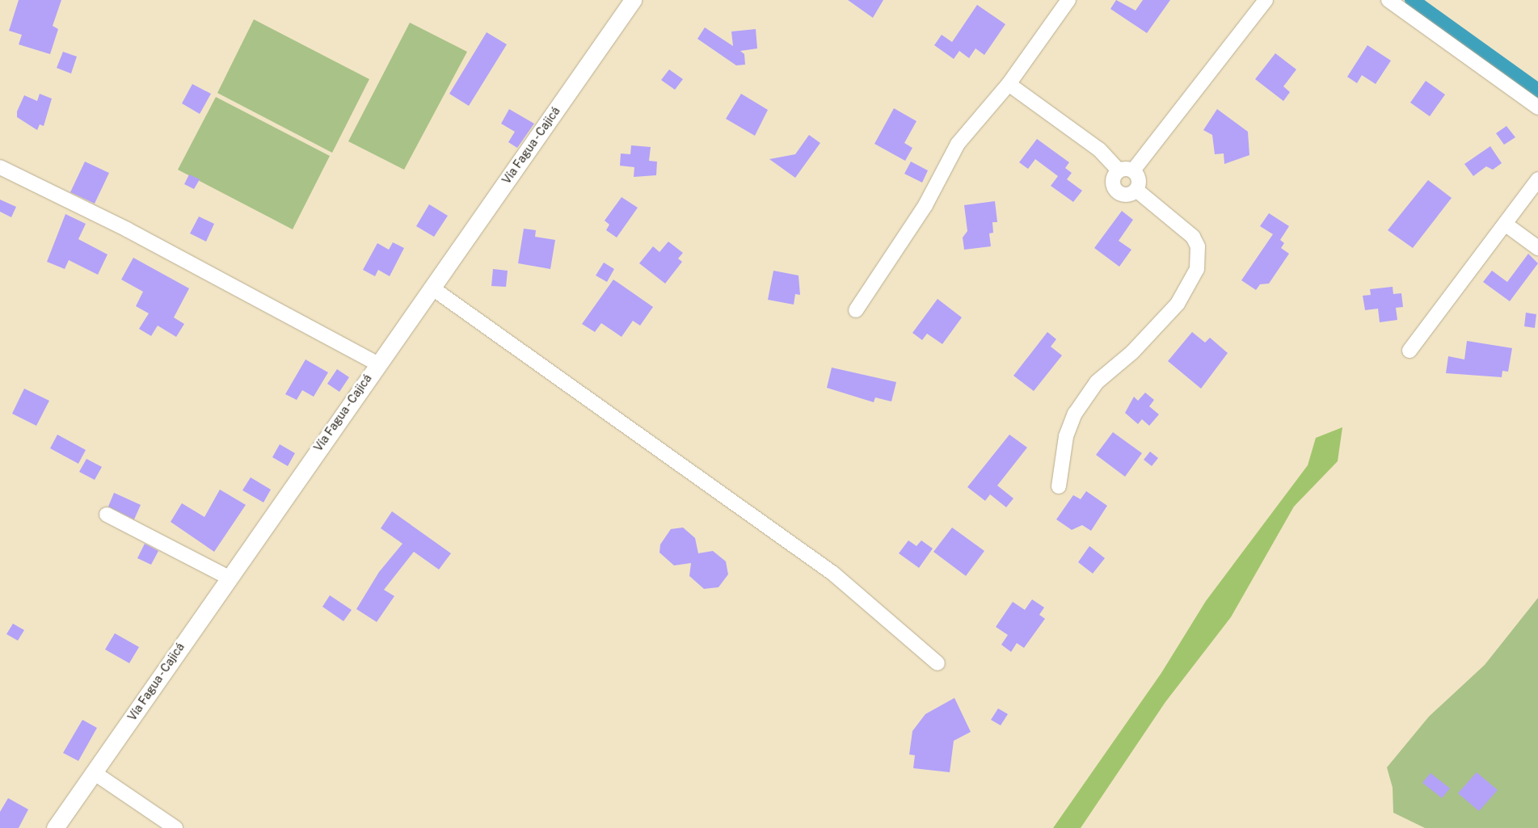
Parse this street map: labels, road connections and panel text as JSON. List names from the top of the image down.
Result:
{
  "streets": {
    "street": ["Vía Fagua - Cajicá"]
  }
}
